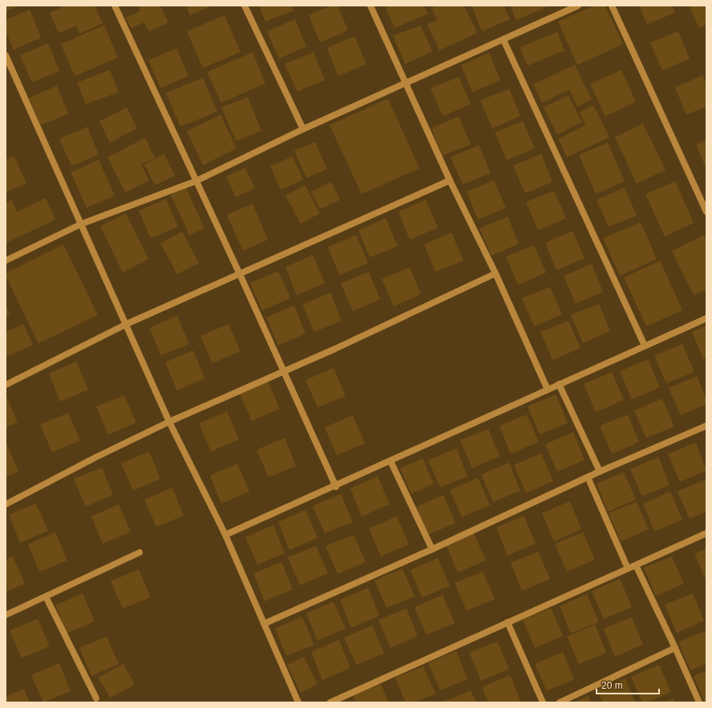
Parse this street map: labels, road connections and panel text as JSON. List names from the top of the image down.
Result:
{
  "scale_bar": "20 m"
}
